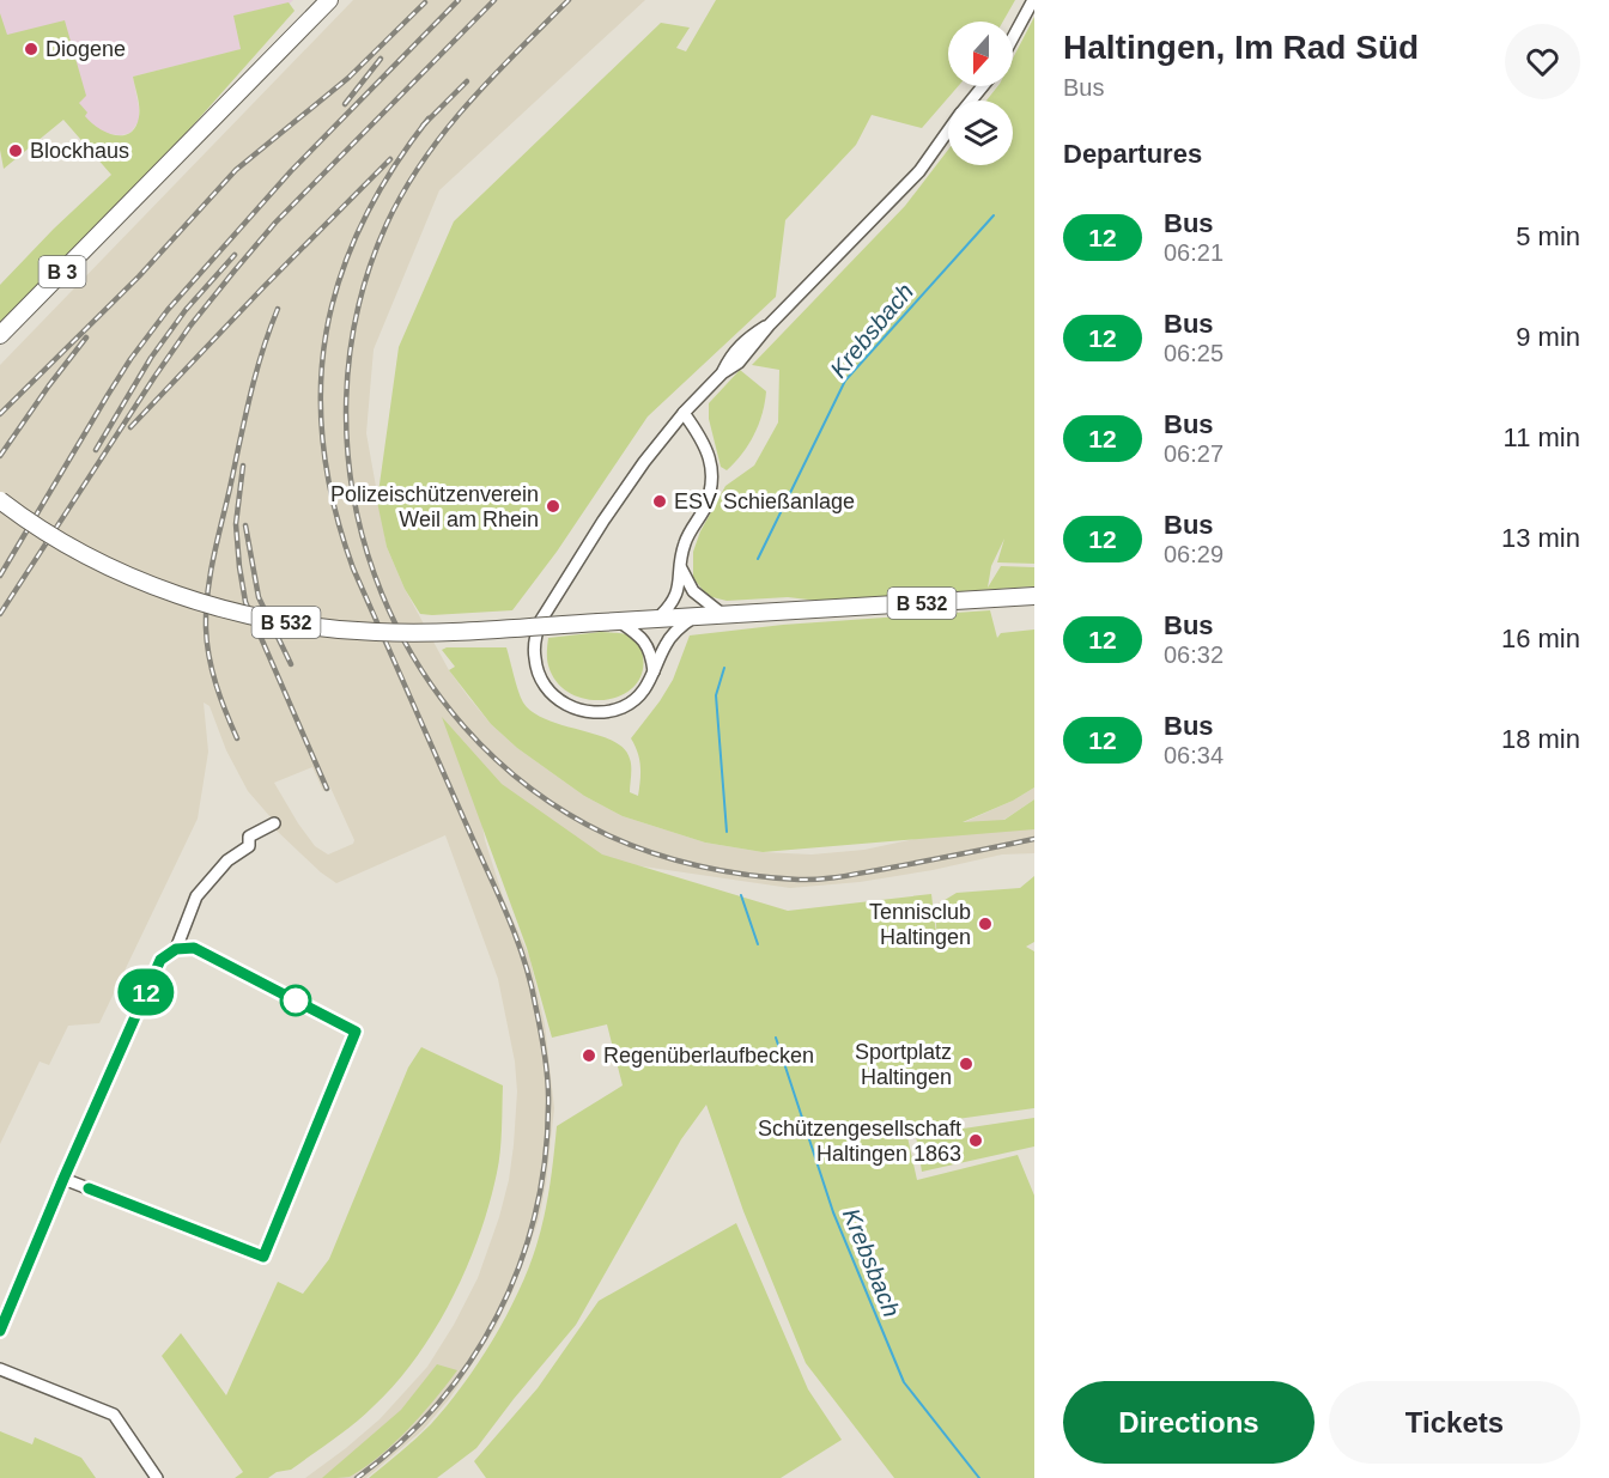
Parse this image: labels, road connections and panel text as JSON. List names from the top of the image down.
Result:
{
  "streets": {
    "main road": ["B 3", "B 532"]
  },
  "water": ["Krebsbach"],
  "places": [
    "Diogene",
    "Blockhaus",
    "ESV Schießanlage",
    "Polizeischützenverein Weil am Rhein",
    "Tennisclub Haltingen",
    "Regenüberlaufbecken",
    "Sportplatz Haltingen",
    "Schützengesellschaft Haltingen 1863"
  ],
  "lines": ["bus line 12"],
  "north": "bottom",
  "page": {
    "on_map": "12",
    "heading": [
      ["Haltingen, Im Rad Süd", "Bus"],
      "Departures"
    ],
    "list": [
      {
        "mark": "12",
        "name": "Bus",
        "note": "06:21",
        "value": "5 min"
      },
      {
        "mark": "12",
        "name": "Bus",
        "note": "06:25",
        "value": "9 min"
      },
      {
        "mark": "12",
        "name": "Bus",
        "note": "06:27",
        "value": "11 min"
      },
      {
        "mark": "12",
        "name": "Bus",
        "note": "06:29",
        "value": "13 min"
      },
      {
        "mark": "12",
        "name": "Bus",
        "note": "06:32",
        "value": "16 min"
      },
      {
        "mark": "12",
        "name": "Bus",
        "note": "06:34",
        "value": "18 min"
      }
    ],
    "buttons": ["Directions", "Tickets"]
  }
}
